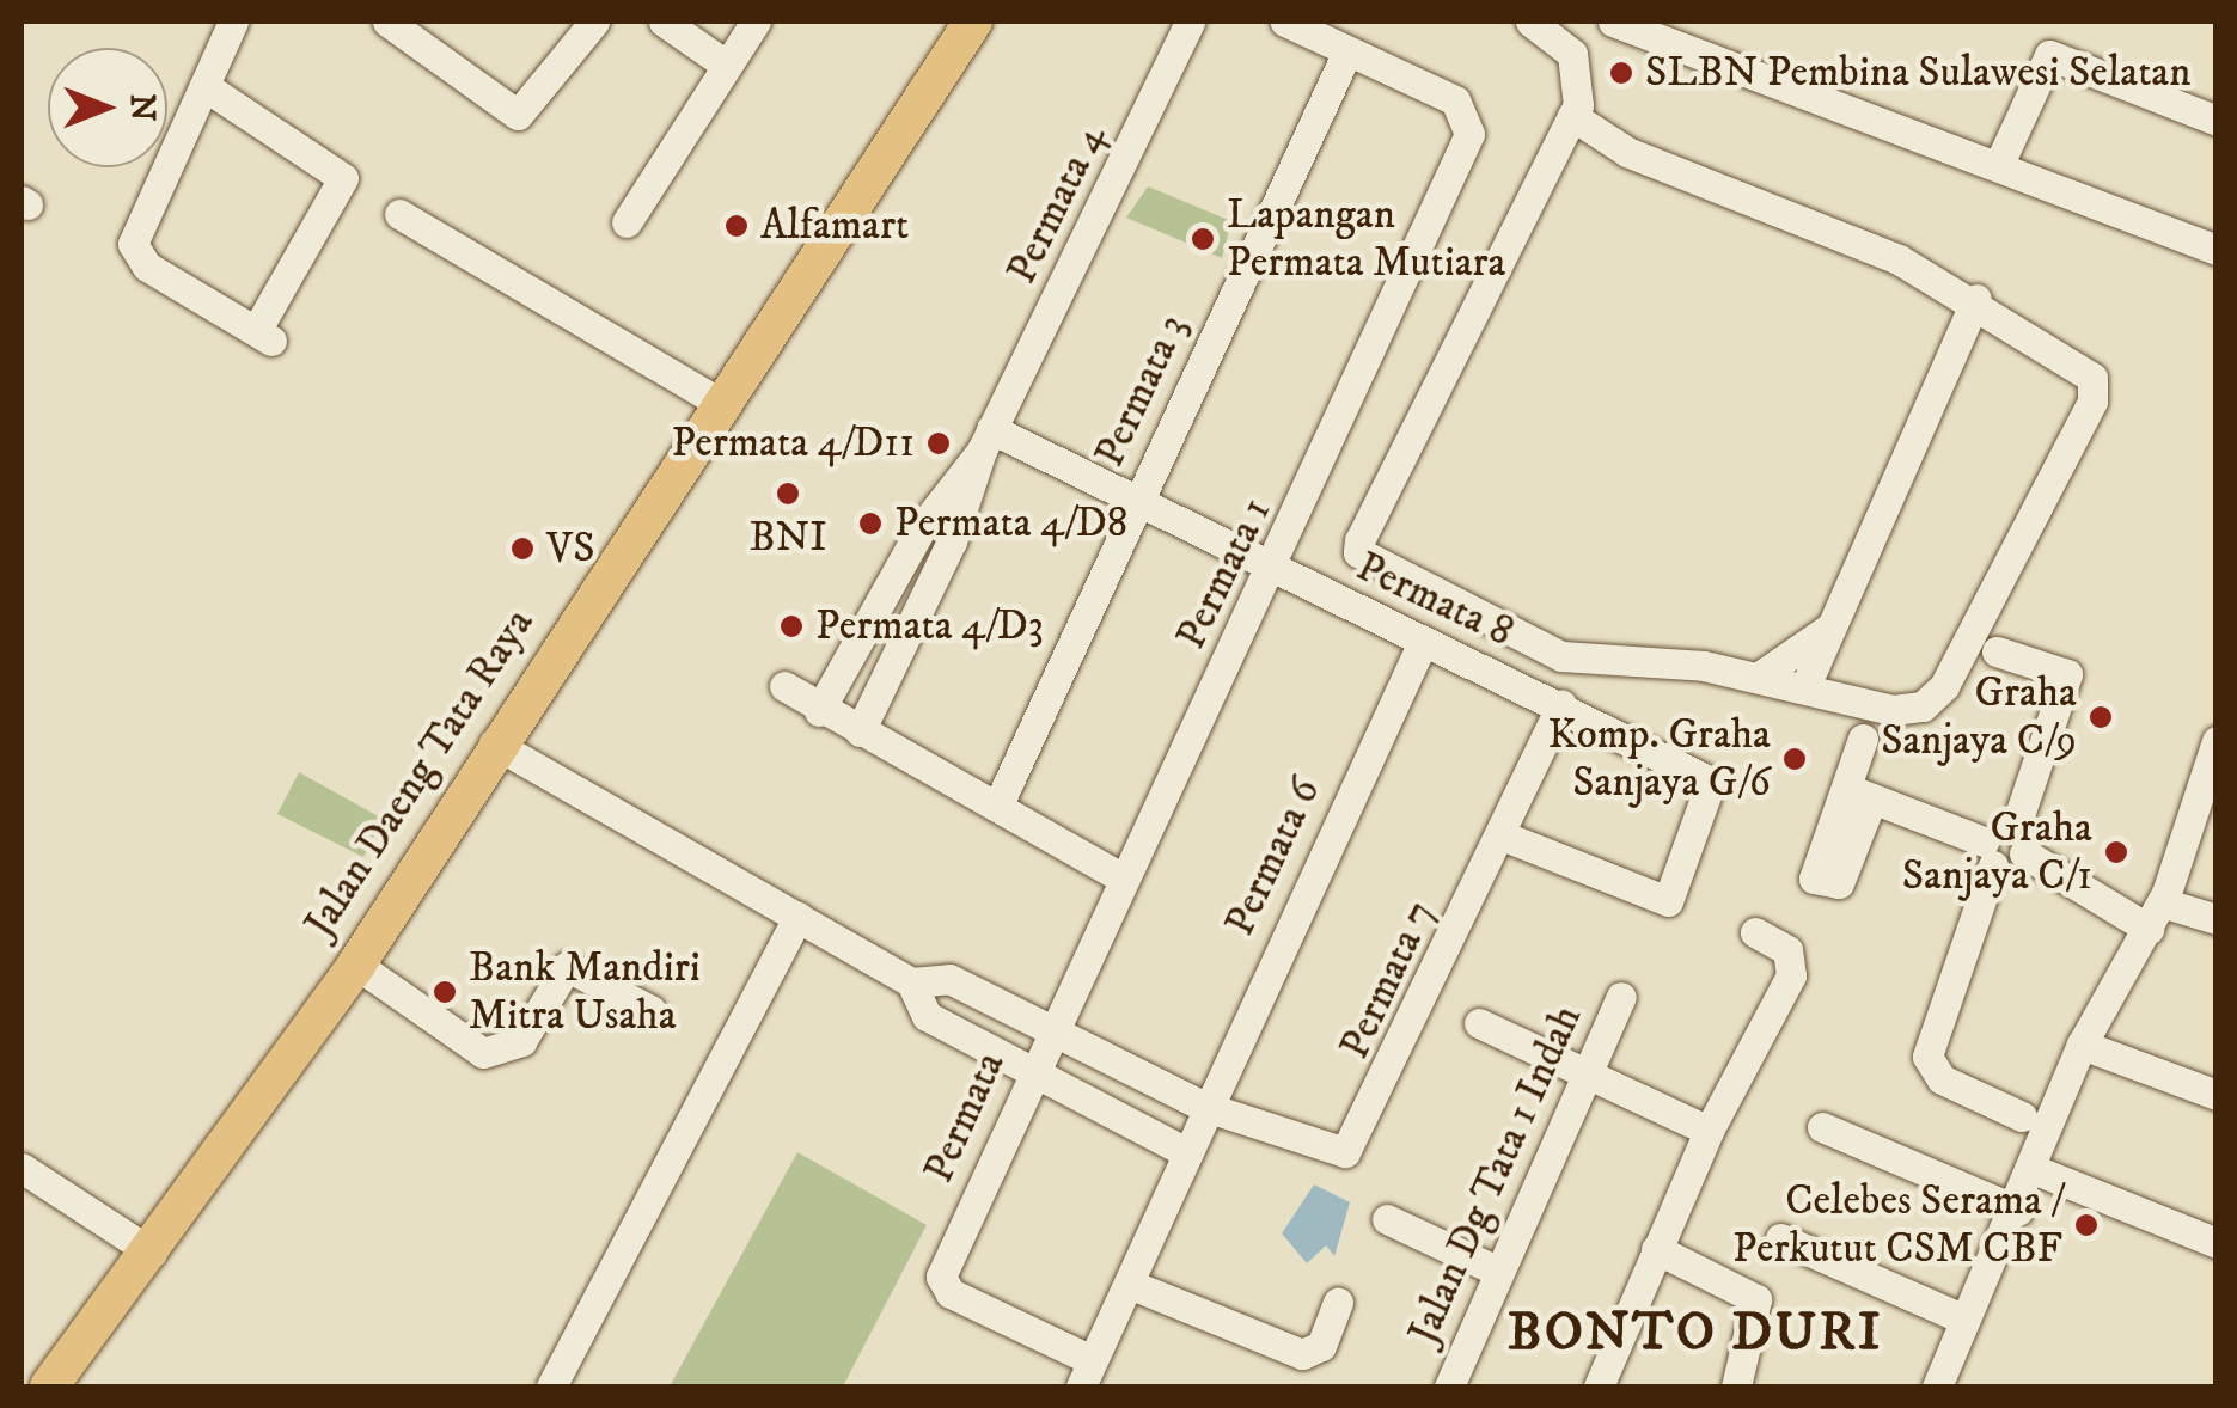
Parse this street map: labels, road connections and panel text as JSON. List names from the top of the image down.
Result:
{
  "streets": {
    "main road": ["Jalan Daeng Tata Raya"],
    "street": [
      "Permata 4",
      "Permata 3",
      "Permata 1",
      "Permata 8",
      "Permata 6",
      "Permata 7",
      "Permata",
      "Jalan Dg Tata 1 Indah"
    ]
  },
  "crossings": [
    ["Permata 3", "Permata 1"],
    ["Permata 1", "Permata 8"],
    ["Permata 1", "Permata"],
    ["Permata 8", "Permata 6"],
    ["Permata 8", "Permata 7"],
    ["Permata 6", "Permata 7"],
    ["Permata 6", "Permata"],
    ["Permata 7", "Permata"]
  ],
  "districts": ["BONTO DURI"],
  "places": [
    "SLBN Pembina Sulawesi Selatan",
    "Alfamart",
    "Lapangan Permata Mutiara",
    "Permata 4/D11",
    "BNI",
    "Permata 4/D8",
    "VS",
    "Permata 4/D3",
    "Graha Sanjaya C/9",
    "Komp. Graha Sanjaya G/6",
    "Graha Sanjaya C/1",
    "Bank Mandiri Mitra Usaha",
    "Celebes Serama / Perkutut CSM CBF"
  ],
  "north": "right"
}
